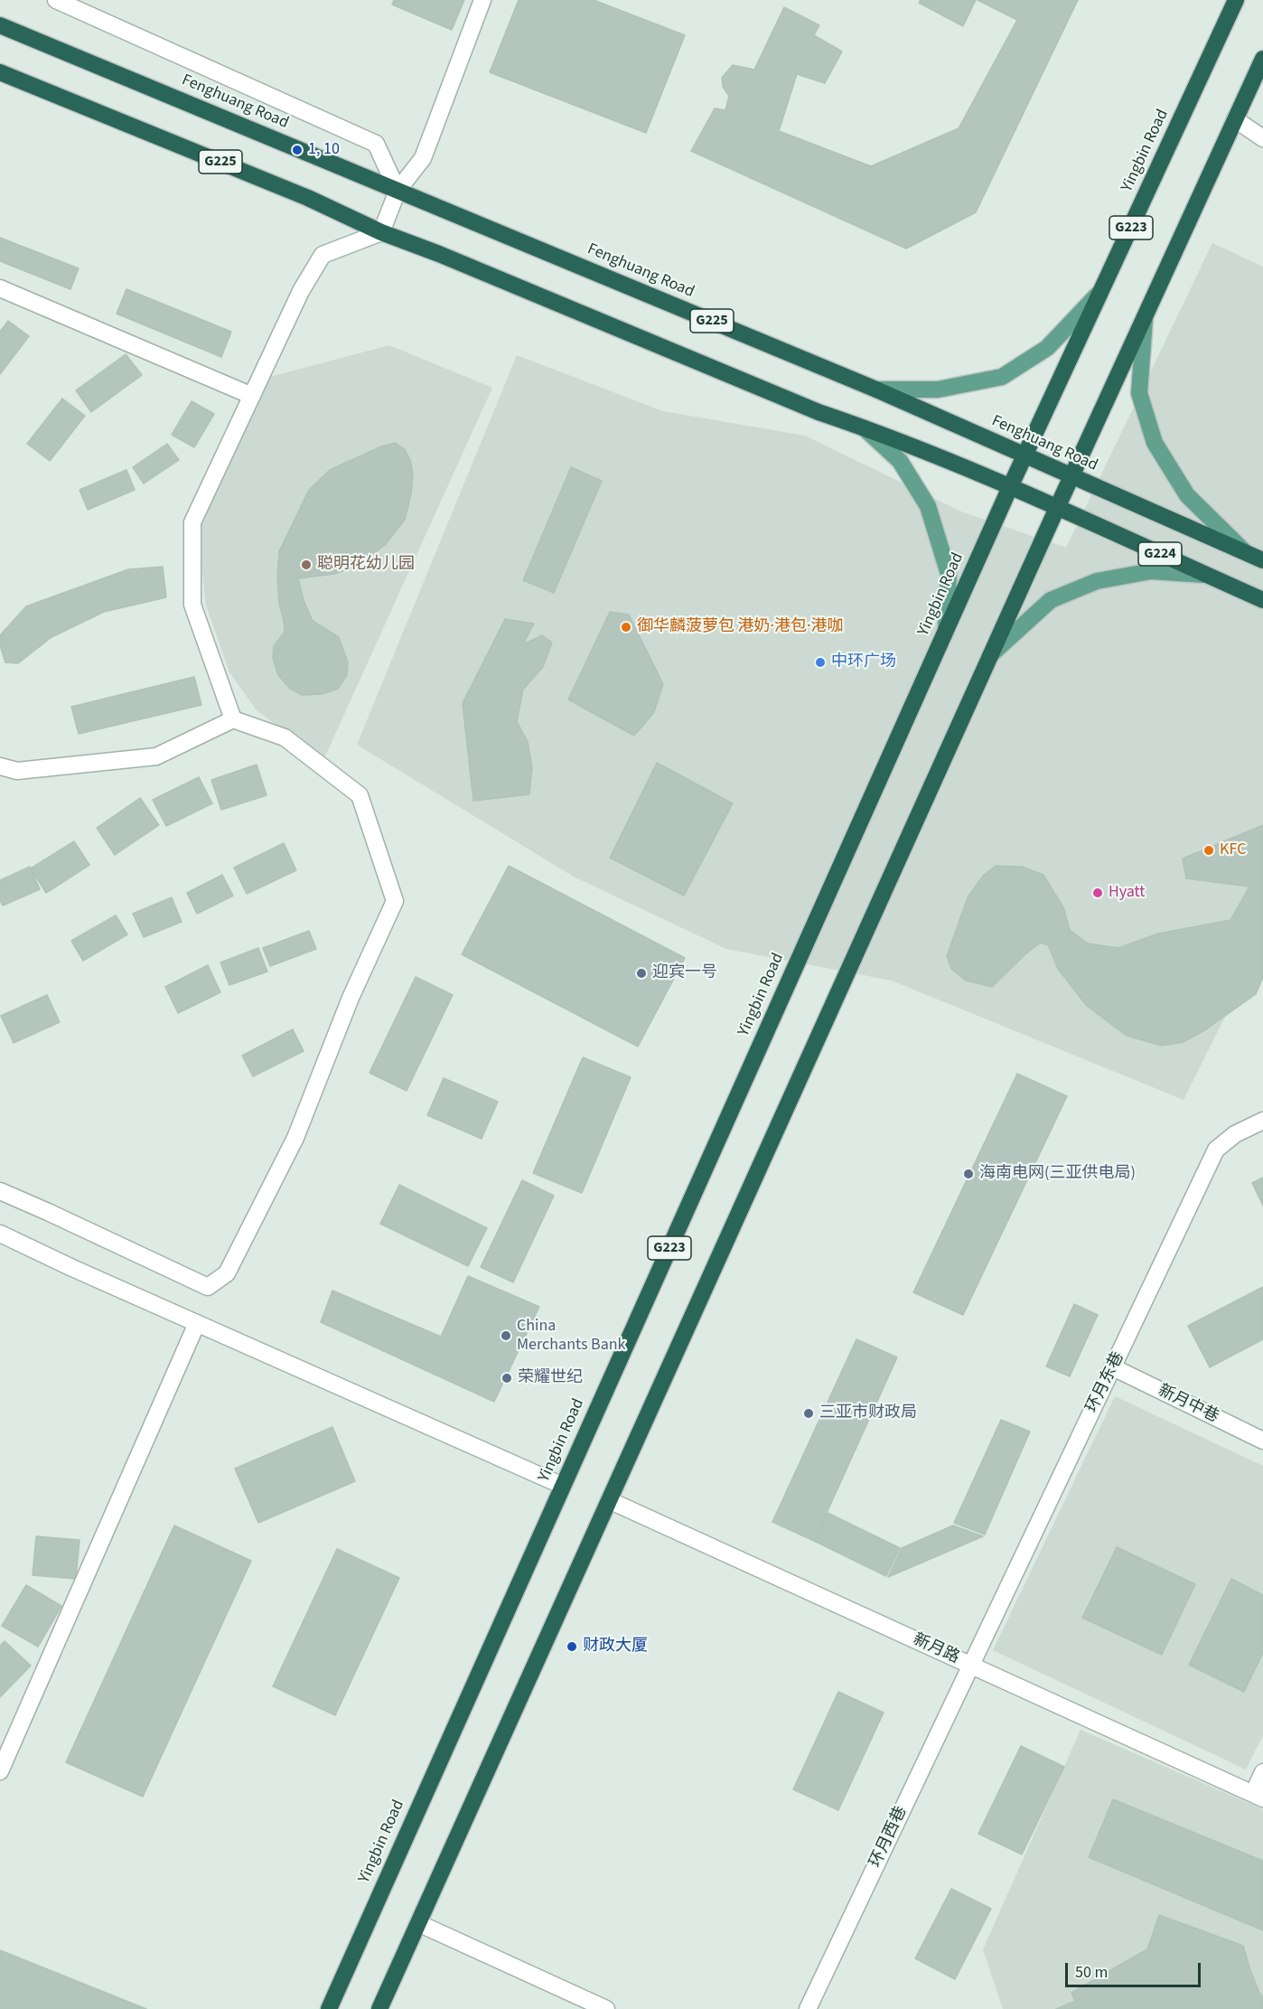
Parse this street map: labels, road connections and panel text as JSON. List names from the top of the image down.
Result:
{
  "streets": {
    "highway": [
      "Fenghuang Road",
      "Yingbin Road",
      "G225",
      "G223",
      "G224"
    ],
    "street": [
      "环月东巷",
      "新月中巷",
      "新月路",
      "环月西巷"
    ]
  },
  "crossings": [
    ["Fenghuang Road", "Yingbin Road"],
    ["Fenghuang Road", "G223"],
    ["Yingbin Road", "G225"],
    ["Yingbin Road", "G224"],
    ["G225", "G224"],
    ["G223", "G224"],
    ["G223", "新月路"],
    ["环月东巷", "新月中巷"],
    ["环月东巷", "新月路"],
    ["环月东巷", "环月西巷"],
    ["新月路", "环月西巷"]
  ],
  "places": [
    "1, 10",
    "聪明花幼儿园",
    "御华麟菠萝包 港奶·港包·港咖",
    "中环广场",
    "KFC",
    "Hyatt",
    "迎宾一号",
    "海南电网(三亚供电局)",
    "China Merchants Bank",
    "荣耀世纪",
    "三亚市财政局",
    "财政大厦"
  ],
  "scale_bar": "50 m"
}
